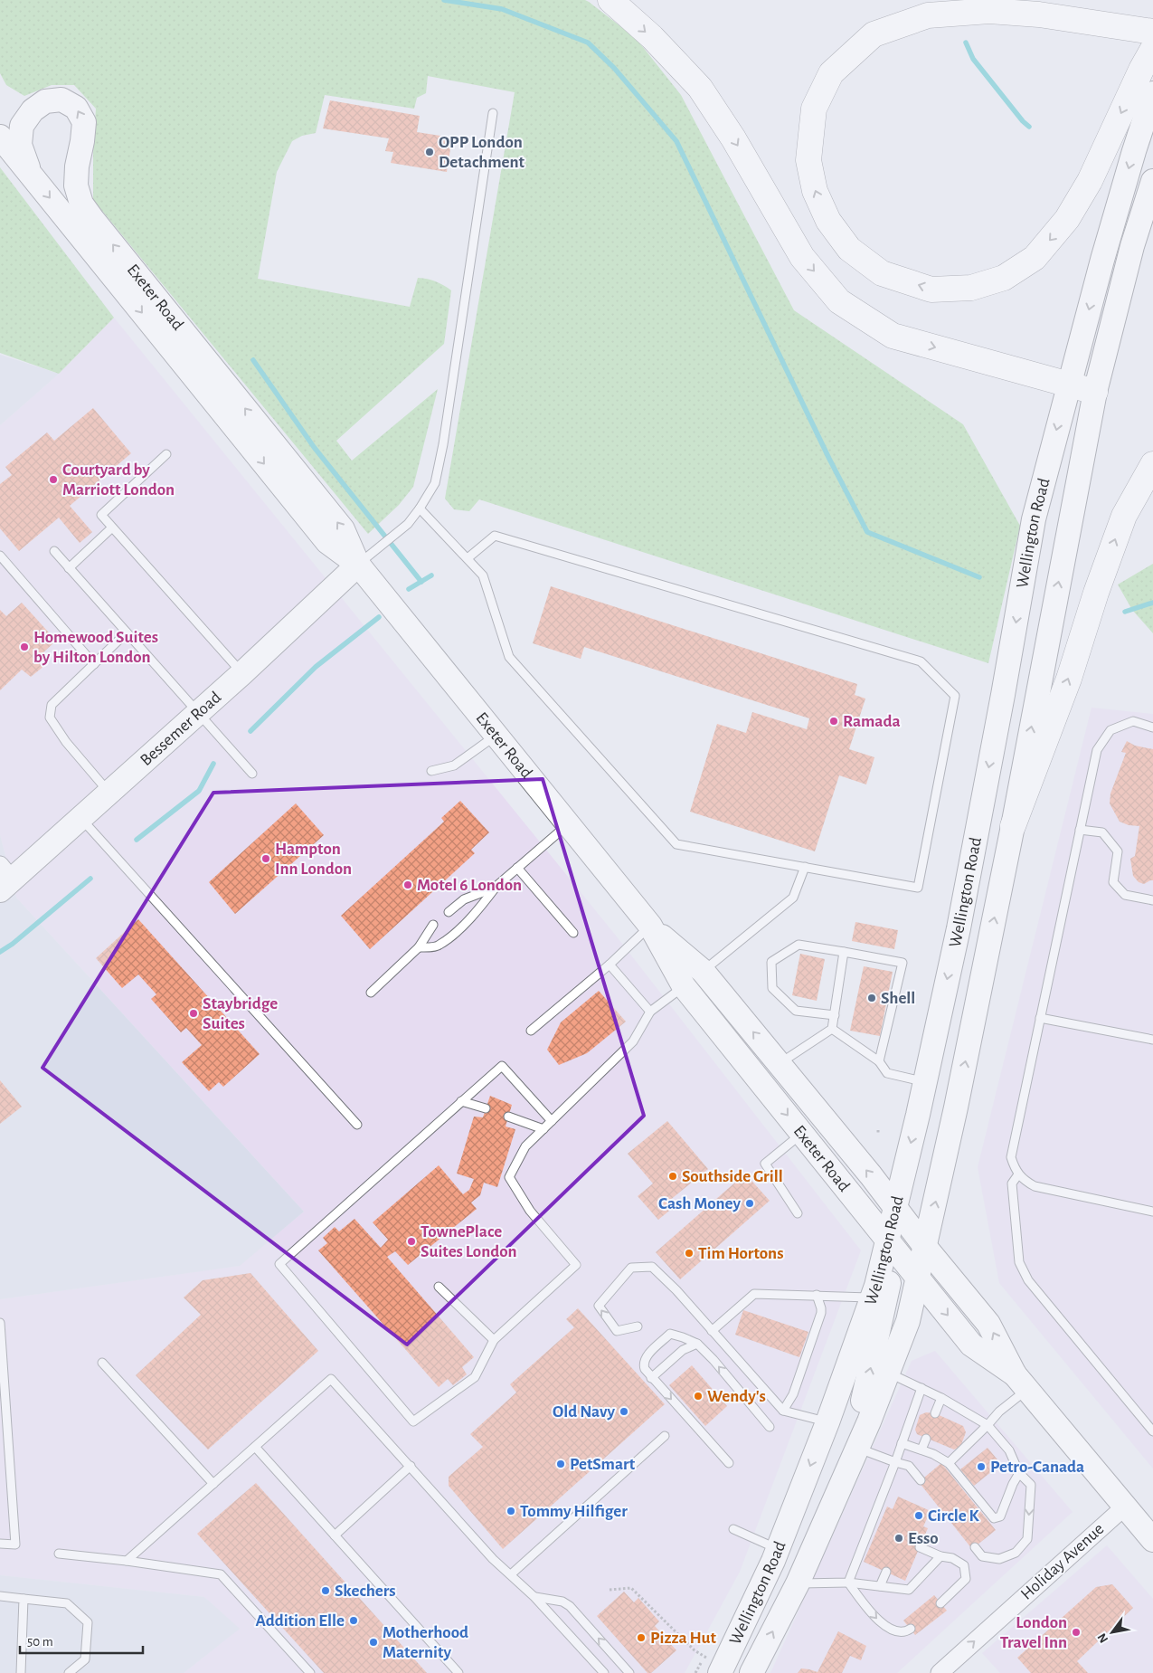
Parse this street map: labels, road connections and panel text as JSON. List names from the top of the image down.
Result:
{
  "streets": {
    "main road": ["Exeter Road", "Wellington Road", "Bessemer Road"],
    "street": ["Holiday Avenue"]
  },
  "crossings": [
    ["Exeter Road", "Wellington Road"],
    ["Exeter Road", "Bessemer Road"],
    ["Exeter Road", "Holiday Avenue"]
  ],
  "one_way": ["Holiday Avenue"],
  "places": [
    "OPP London Detachment",
    "Courtyard by Marriott London",
    "Homewood Suites by Hilton London",
    "Ramada",
    "Hampton Inn London",
    "Motel 6 London",
    "Shell",
    "Staybridge Suites",
    "Southside Grill",
    "Cash Money",
    "TownePlace Suites London",
    "Tim Hortons",
    "Wendy's",
    "Old Navy",
    "PetSmart",
    "Petro-Canada",
    "Tommy Hilfiger",
    "Circle K",
    "Esso",
    "Skechers",
    "Addition Elle",
    "London Travel Inn",
    "Pizza Hut",
    "Motherhood Maternity"
  ],
  "scale_bar": "50 m",
  "north": "bottom left"
}
